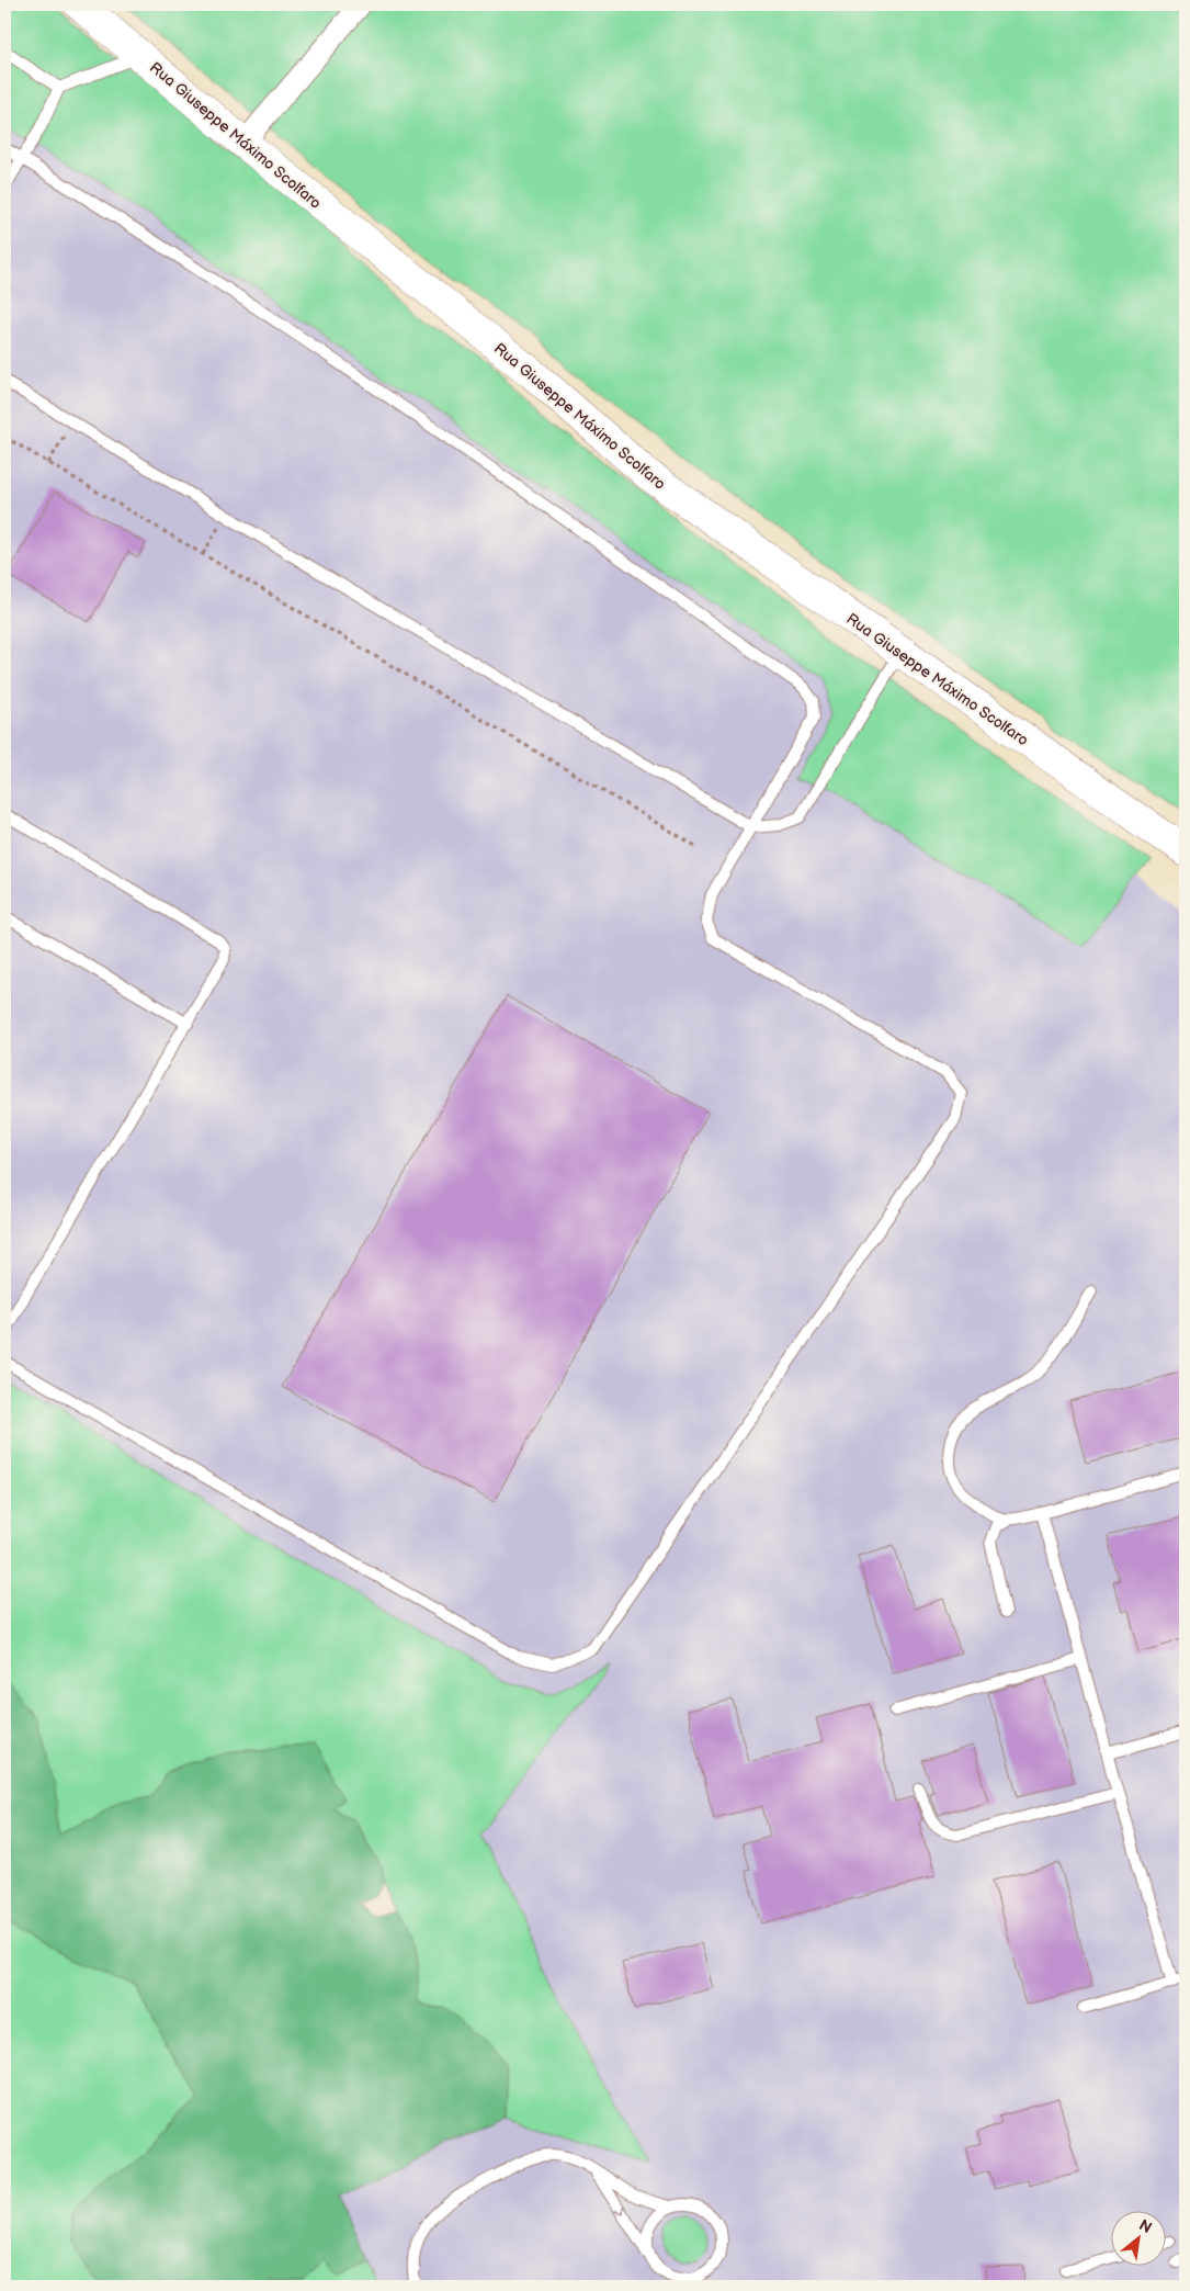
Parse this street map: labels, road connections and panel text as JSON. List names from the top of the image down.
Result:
{
  "streets": {
    "main road": ["Rua Giuseppe Máximo Scolfaro"]
  },
  "north": "top right"
}
